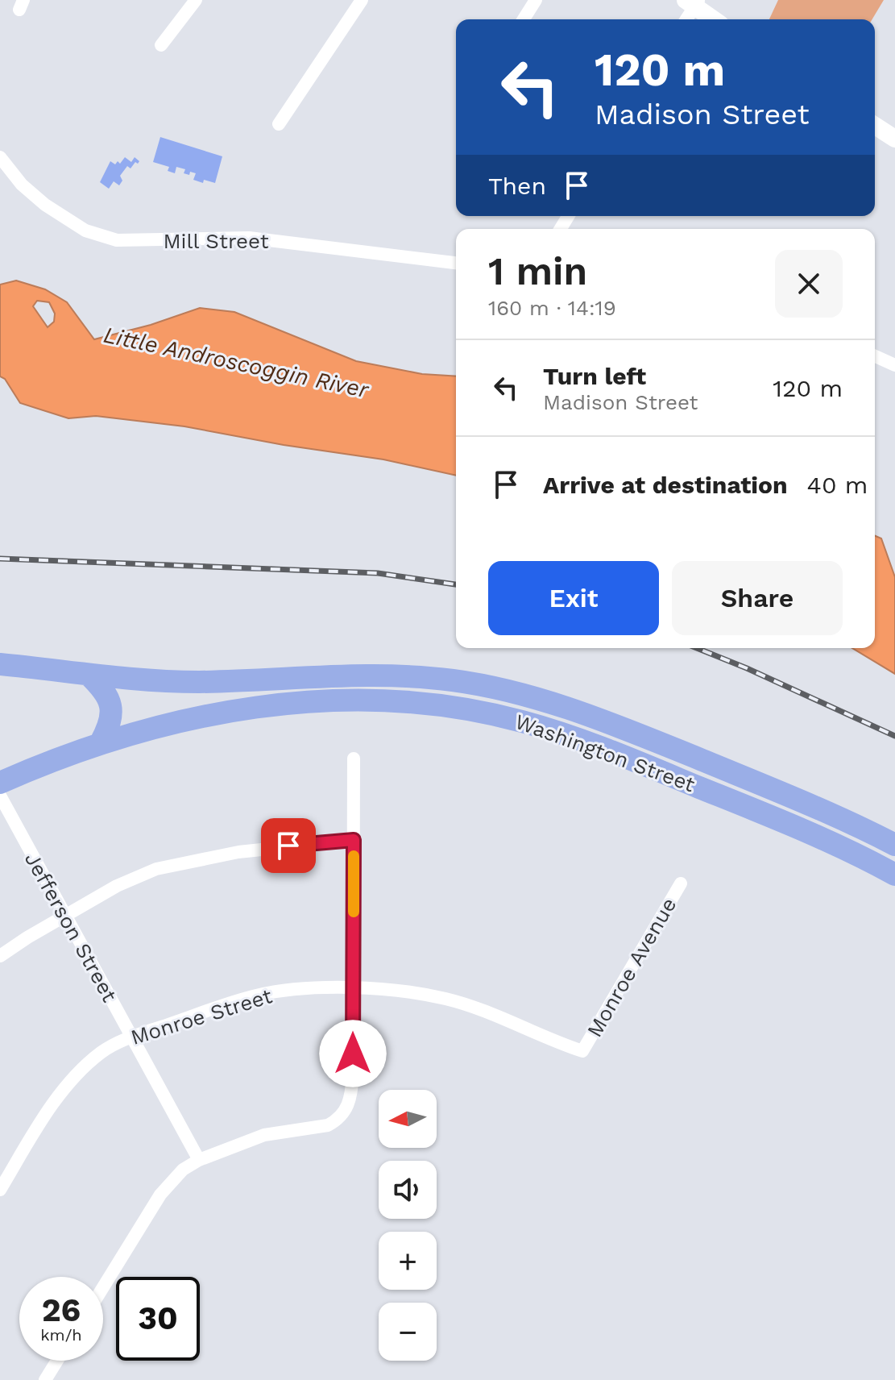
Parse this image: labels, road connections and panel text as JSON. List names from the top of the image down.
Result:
{
  "streets": {
    "highway": ["Washington Street"],
    "street": [
      "Mill Street",
      "Jefferson Street",
      "Monroe Avenue",
      "Monroe Street"
    ]
  },
  "crossings": [
    ["Washington Street", "Jefferson Street"],
    ["Jefferson Street", "Monroe Street"],
    ["Monroe Avenue", "Monroe Street"]
  ],
  "water": ["Little Androscoggin River"],
  "north": "left",
  "page": {
    "turn": ["120 m", "Madison Street"],
    "then": "Then",
    "heading": ["1 min", "160 m · 14:19"],
    "list": [
      {
        "name": "Turn left",
        "note": "Madison Street",
        "value": "120 m"
      },
      {
        "name": "Arrive at destination",
        "value": "40 m"
      }
    ],
    "buttons": ["Exit", "Share"],
    "map_buttons": ["+", "−"],
    "speed": "26 km/h",
    "limit": "30"
  }
}
